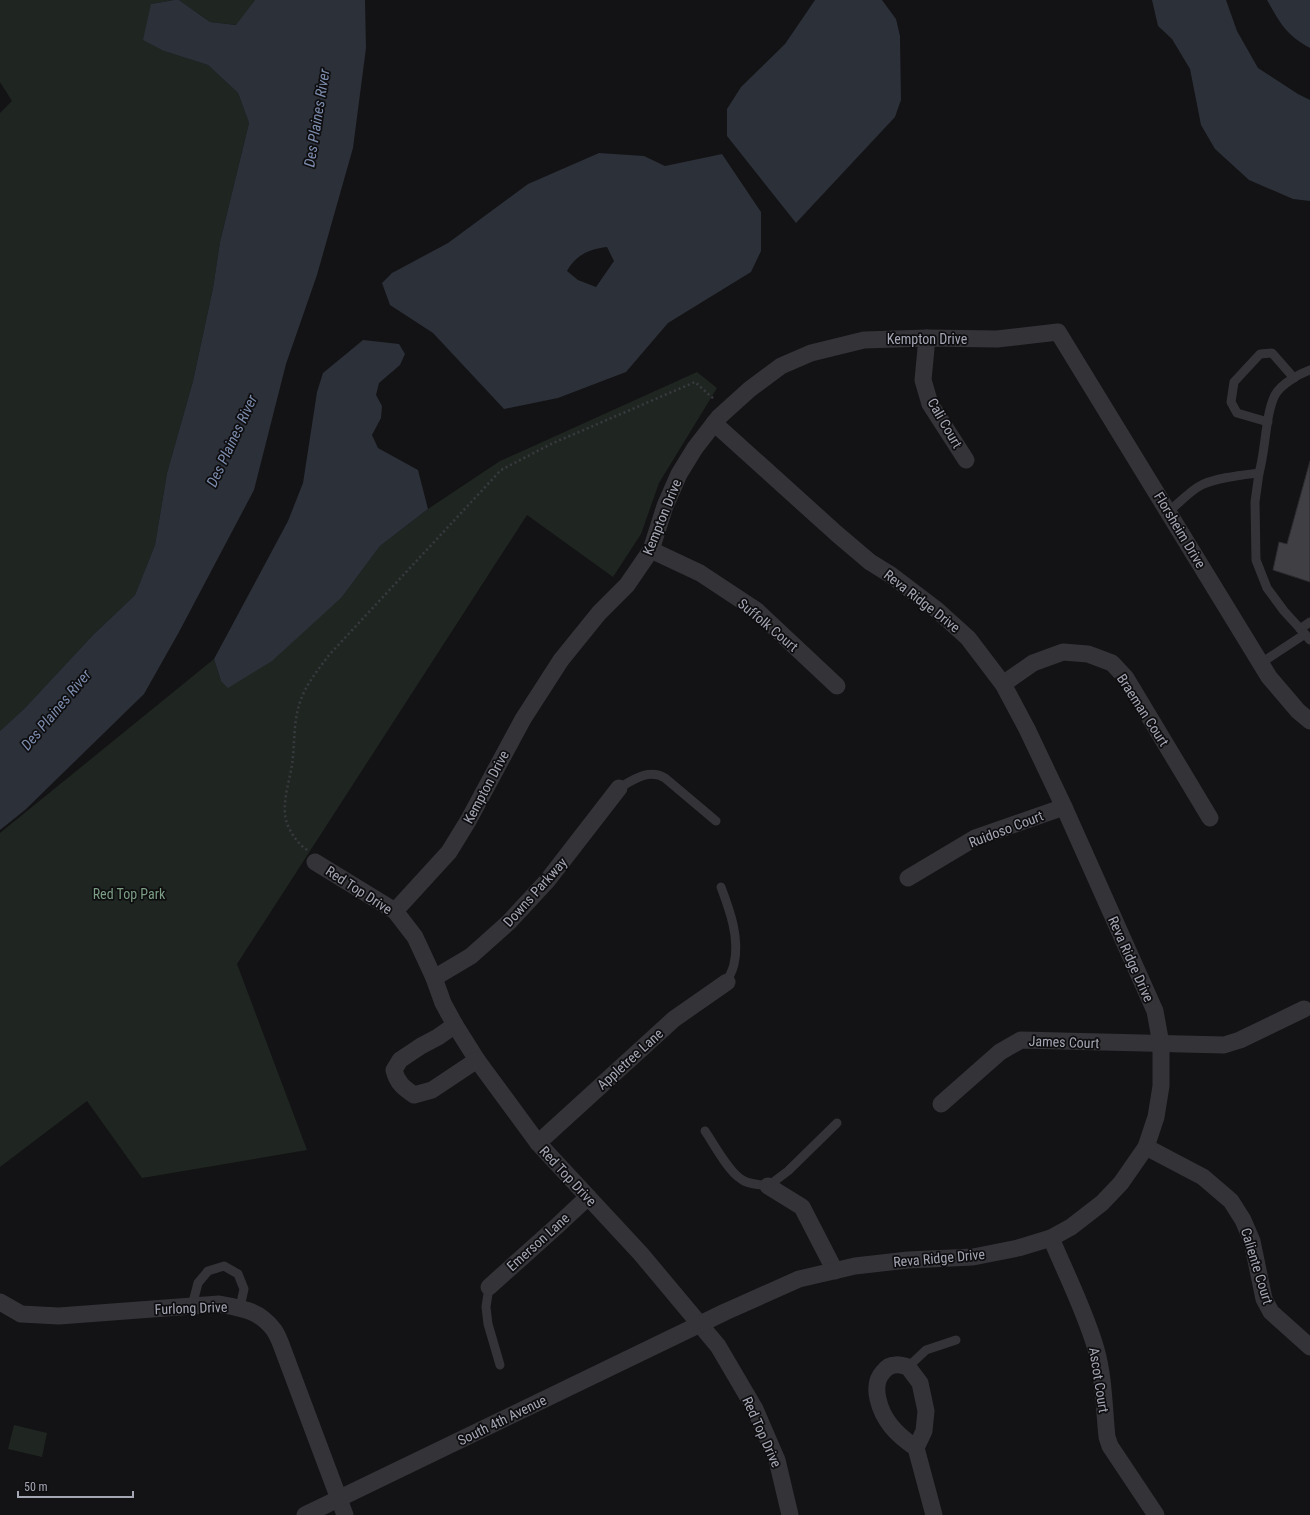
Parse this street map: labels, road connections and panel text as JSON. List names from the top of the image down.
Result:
{
  "streets": {
    "street": [
      "Kempton Drive",
      "Cali Court",
      "Florsheim Drive",
      "Reva Ridge Drive",
      "Suffolk Court",
      "Braeman Court",
      "Ruidoso Court",
      "Red Top Drive",
      "Downs Parkway",
      "James Court",
      "Appletree Lane",
      "Emerson Lane",
      "Caliente Court",
      "Furlong Drive",
      "Ascot Court",
      "South 4th Avenue"
    ]
  },
  "crossings": [
    ["Kempton Drive", "Cali Court"],
    ["Kempton Drive", "Florsheim Drive"],
    ["Kempton Drive", "Reva Ridge Drive"],
    ["Kempton Drive", "Suffolk Court"],
    ["Kempton Drive", "Red Top Drive"],
    ["Reva Ridge Drive", "Braeman Court"],
    ["Reva Ridge Drive", "Ruidoso Court"],
    ["Reva Ridge Drive", "Red Top Drive"],
    ["Reva Ridge Drive", "James Court"],
    ["Reva Ridge Drive", "Caliente Court"],
    ["Reva Ridge Drive", "Ascot Court"],
    ["Reva Ridge Drive", "South 4th Avenue"],
    ["Red Top Drive", "Downs Parkway"],
    ["Red Top Drive", "Appletree Lane"],
    ["Red Top Drive", "Emerson Lane"],
    ["Red Top Drive", "South 4th Avenue"],
    ["Furlong Drive", "South 4th Avenue"]
  ],
  "water": ["Des Plaines River"],
  "parks": ["Red Top Park"],
  "scale_bar": "50 m"
}
